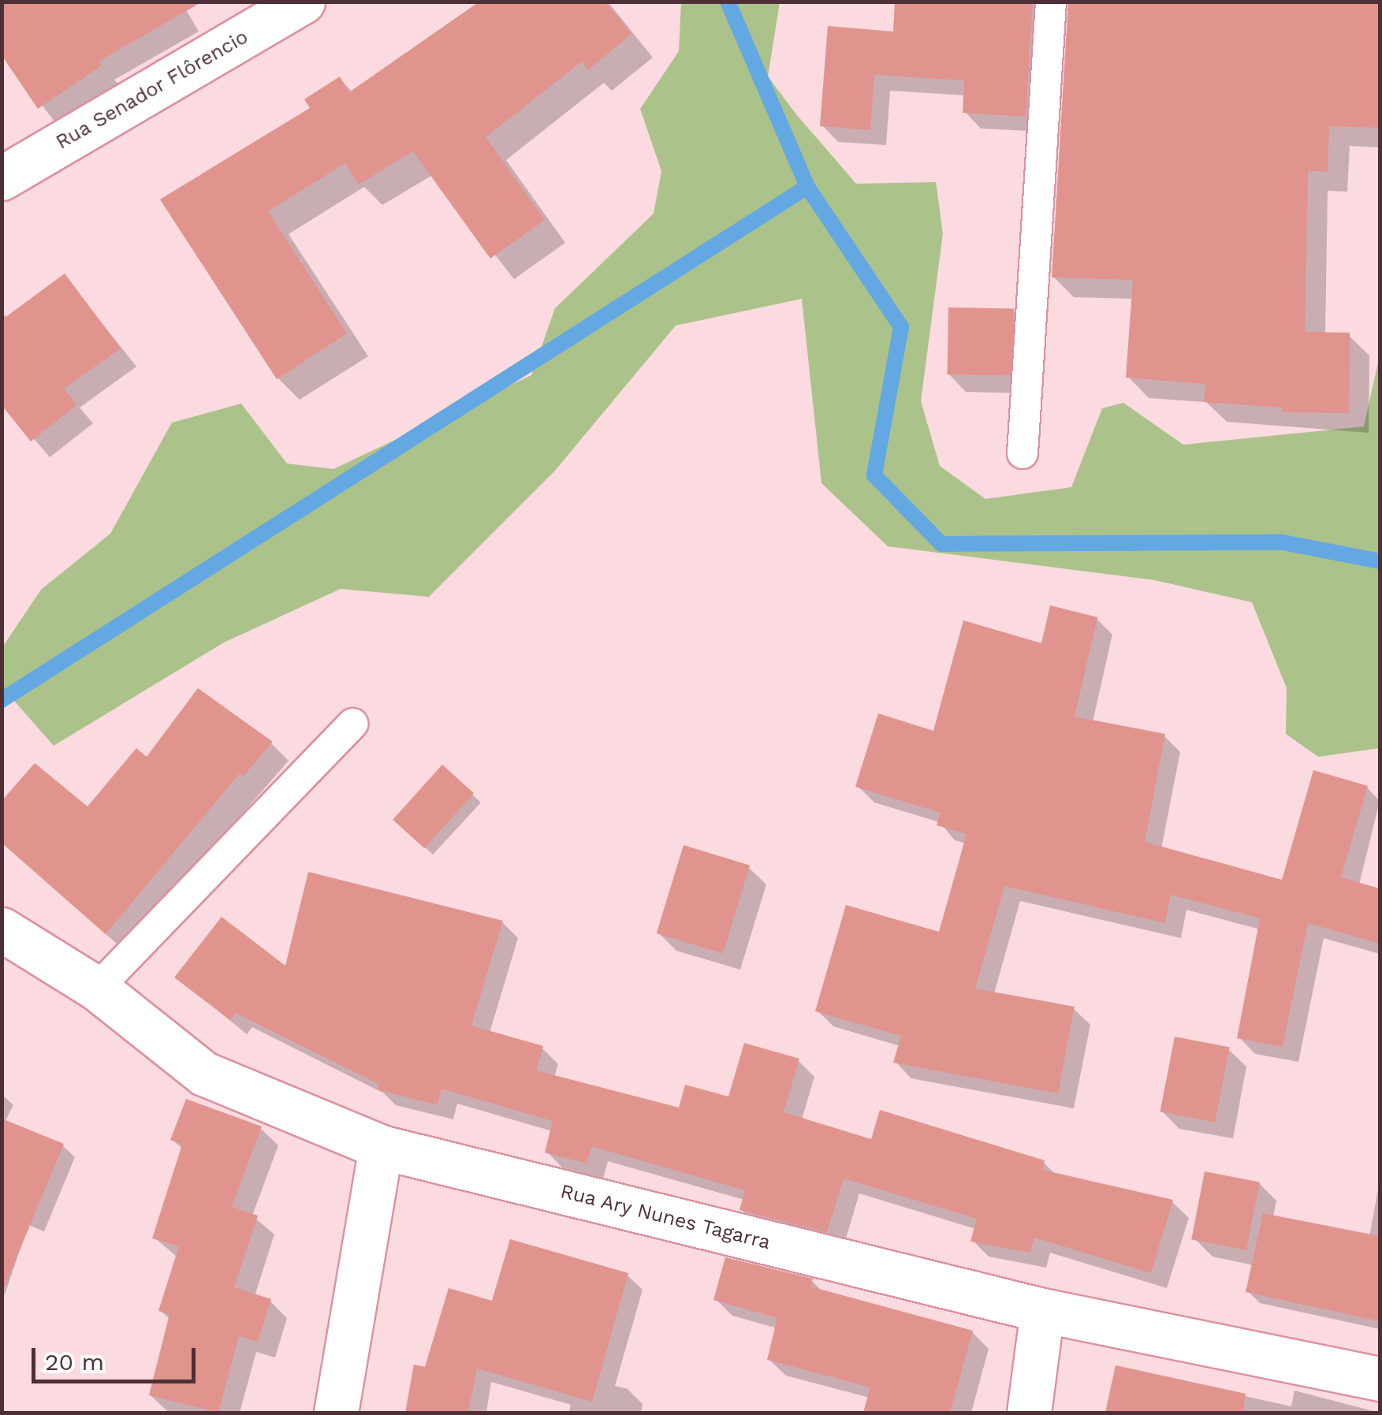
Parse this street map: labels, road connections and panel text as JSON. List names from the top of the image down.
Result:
{
  "streets": {
    "street": ["Rua Senador Flôrencio", "Rua Ary Nunes Tagarra"]
  },
  "scale_bar": "20 m"
}
